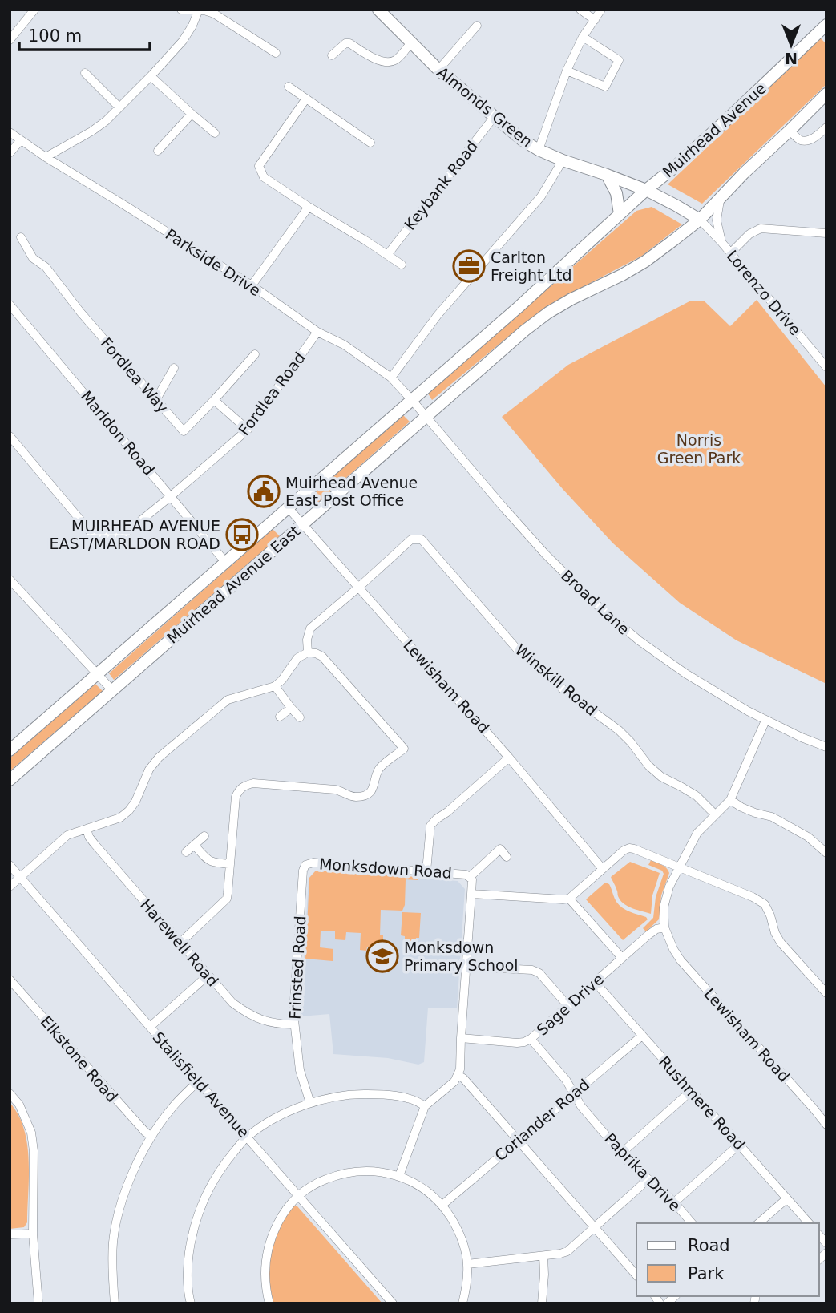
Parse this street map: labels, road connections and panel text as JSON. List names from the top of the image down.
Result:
{
  "streets": {
    "street": [
      "Almonds Green",
      "Muirhead Avenue",
      "Keybank Road",
      "Parkside Drive",
      "Lorenzo Drive",
      "Fordlea Way",
      "Fordlea Road",
      "Marldon Road",
      "Muirhead Avenue East",
      "Broad Lane",
      "Winskill Road",
      "Lewisham Road",
      "Monksdown Road",
      "Harewell Road",
      "Frinsted Road",
      "Sage Drive",
      "Elkstone Road",
      "Stalisfield Avenue",
      "Rushmere Road",
      "Coriander Road",
      "Paprika Drive"
    ]
  },
  "crossings": [
    ["Almonds Green", "Muirhead Avenue"],
    ["Almonds Green", "Keybank Road"],
    ["Almonds Green", "Lorenzo Drive"],
    ["Almonds Green", "Muirhead Avenue East"],
    ["Muirhead Avenue", "Muirhead Avenue East"],
    ["Parkside Drive", "Fordlea Road"],
    ["Parkside Drive", "Muirhead Avenue East"],
    ["Parkside Drive", "Broad Lane"],
    ["Lorenzo Drive", "Muirhead Avenue East"],
    ["Fordlea Road", "Marldon Road"],
    ["Marldon Road", "Muirhead Avenue East"],
    ["Muirhead Avenue East", "Broad Lane"],
    ["Muirhead Avenue East", "Lewisham Road"],
    ["Winskill Road", "Lewisham Road"],
    ["Lewisham Road", "Sage Drive"],
    ["Monksdown Road", "Frinsted Road"],
    ["Harewell Road", "Frinsted Road"],
    ["Sage Drive", "Rushmere Road"],
    ["Sage Drive", "Paprika Drive"],
    ["Rushmere Road", "Coriander Road"],
    ["Coriander Road", "Paprika Drive"]
  ],
  "parks": ["Norris Green Park"],
  "places": {
    "office": ["Carlton Freight Ltd"],
    "public building": ["Muirhead Avenue East Post Office"],
    "bus stop": ["MUIRHEAD AVENUE EAST/MARLDON ROAD"],
    "school or university": ["Monksdown Primary School"]
  },
  "legend": ["Road", "Park"],
  "scale_bar": "100 m",
  "north": "bottom"
}
